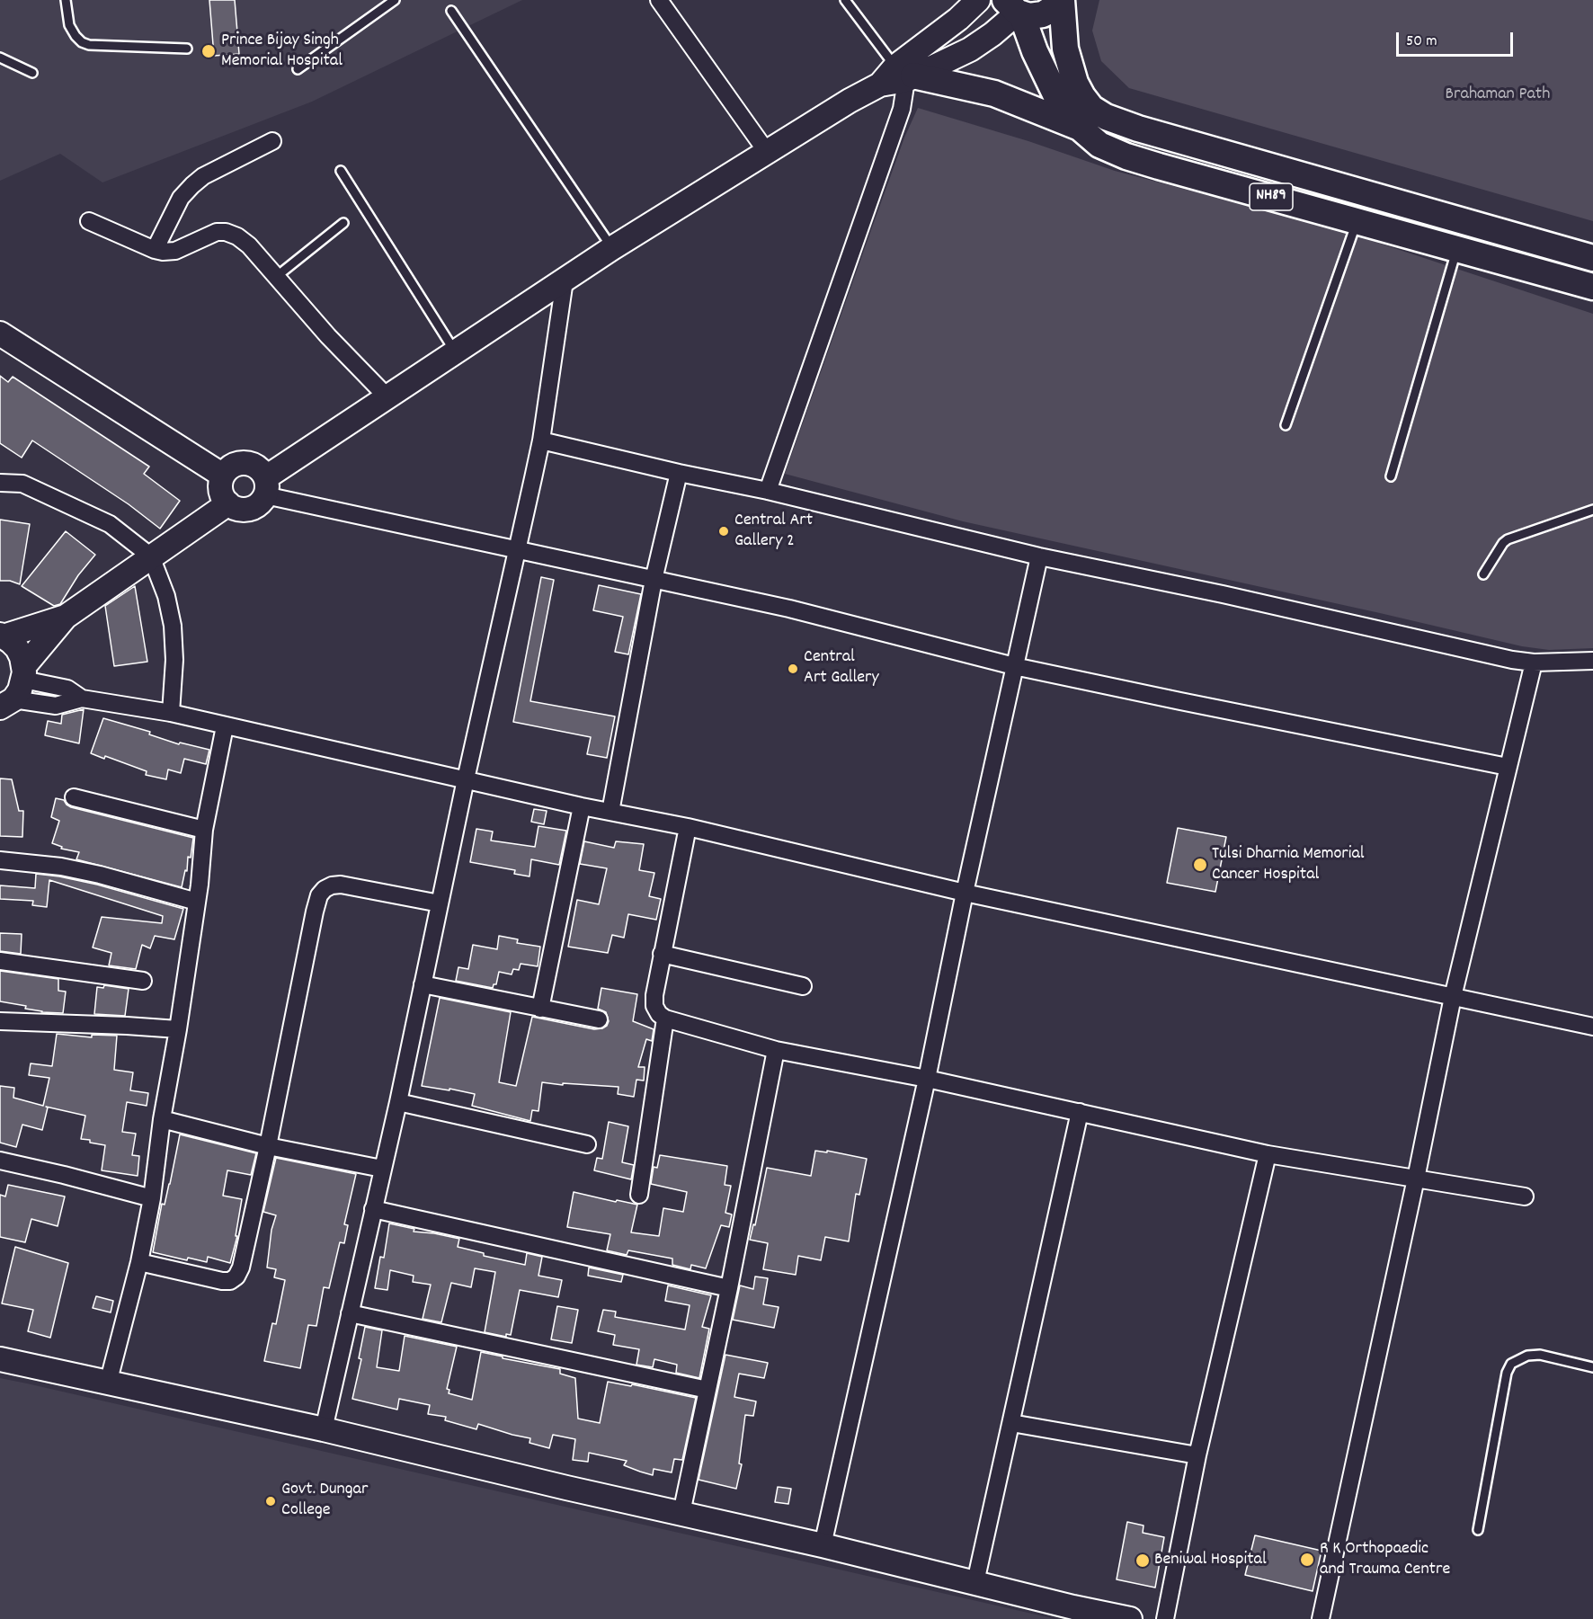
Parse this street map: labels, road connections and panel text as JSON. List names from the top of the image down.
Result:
{
  "streets": {
    "main road": ["NH89"]
  },
  "parks": ["Brahaman Path"],
  "places": [
    "Prince Bijay Singh Memorial Hospital",
    "Central Art Gallery 2",
    "Central Art Gallery",
    "Tulsi Dharnia Memorial Cancer Hospital",
    "Govt. Dungar College",
    "R K Orthopaedic and Trauma Centre",
    "Beniwal Hospital"
  ],
  "scale_bar": "50 m"
}
